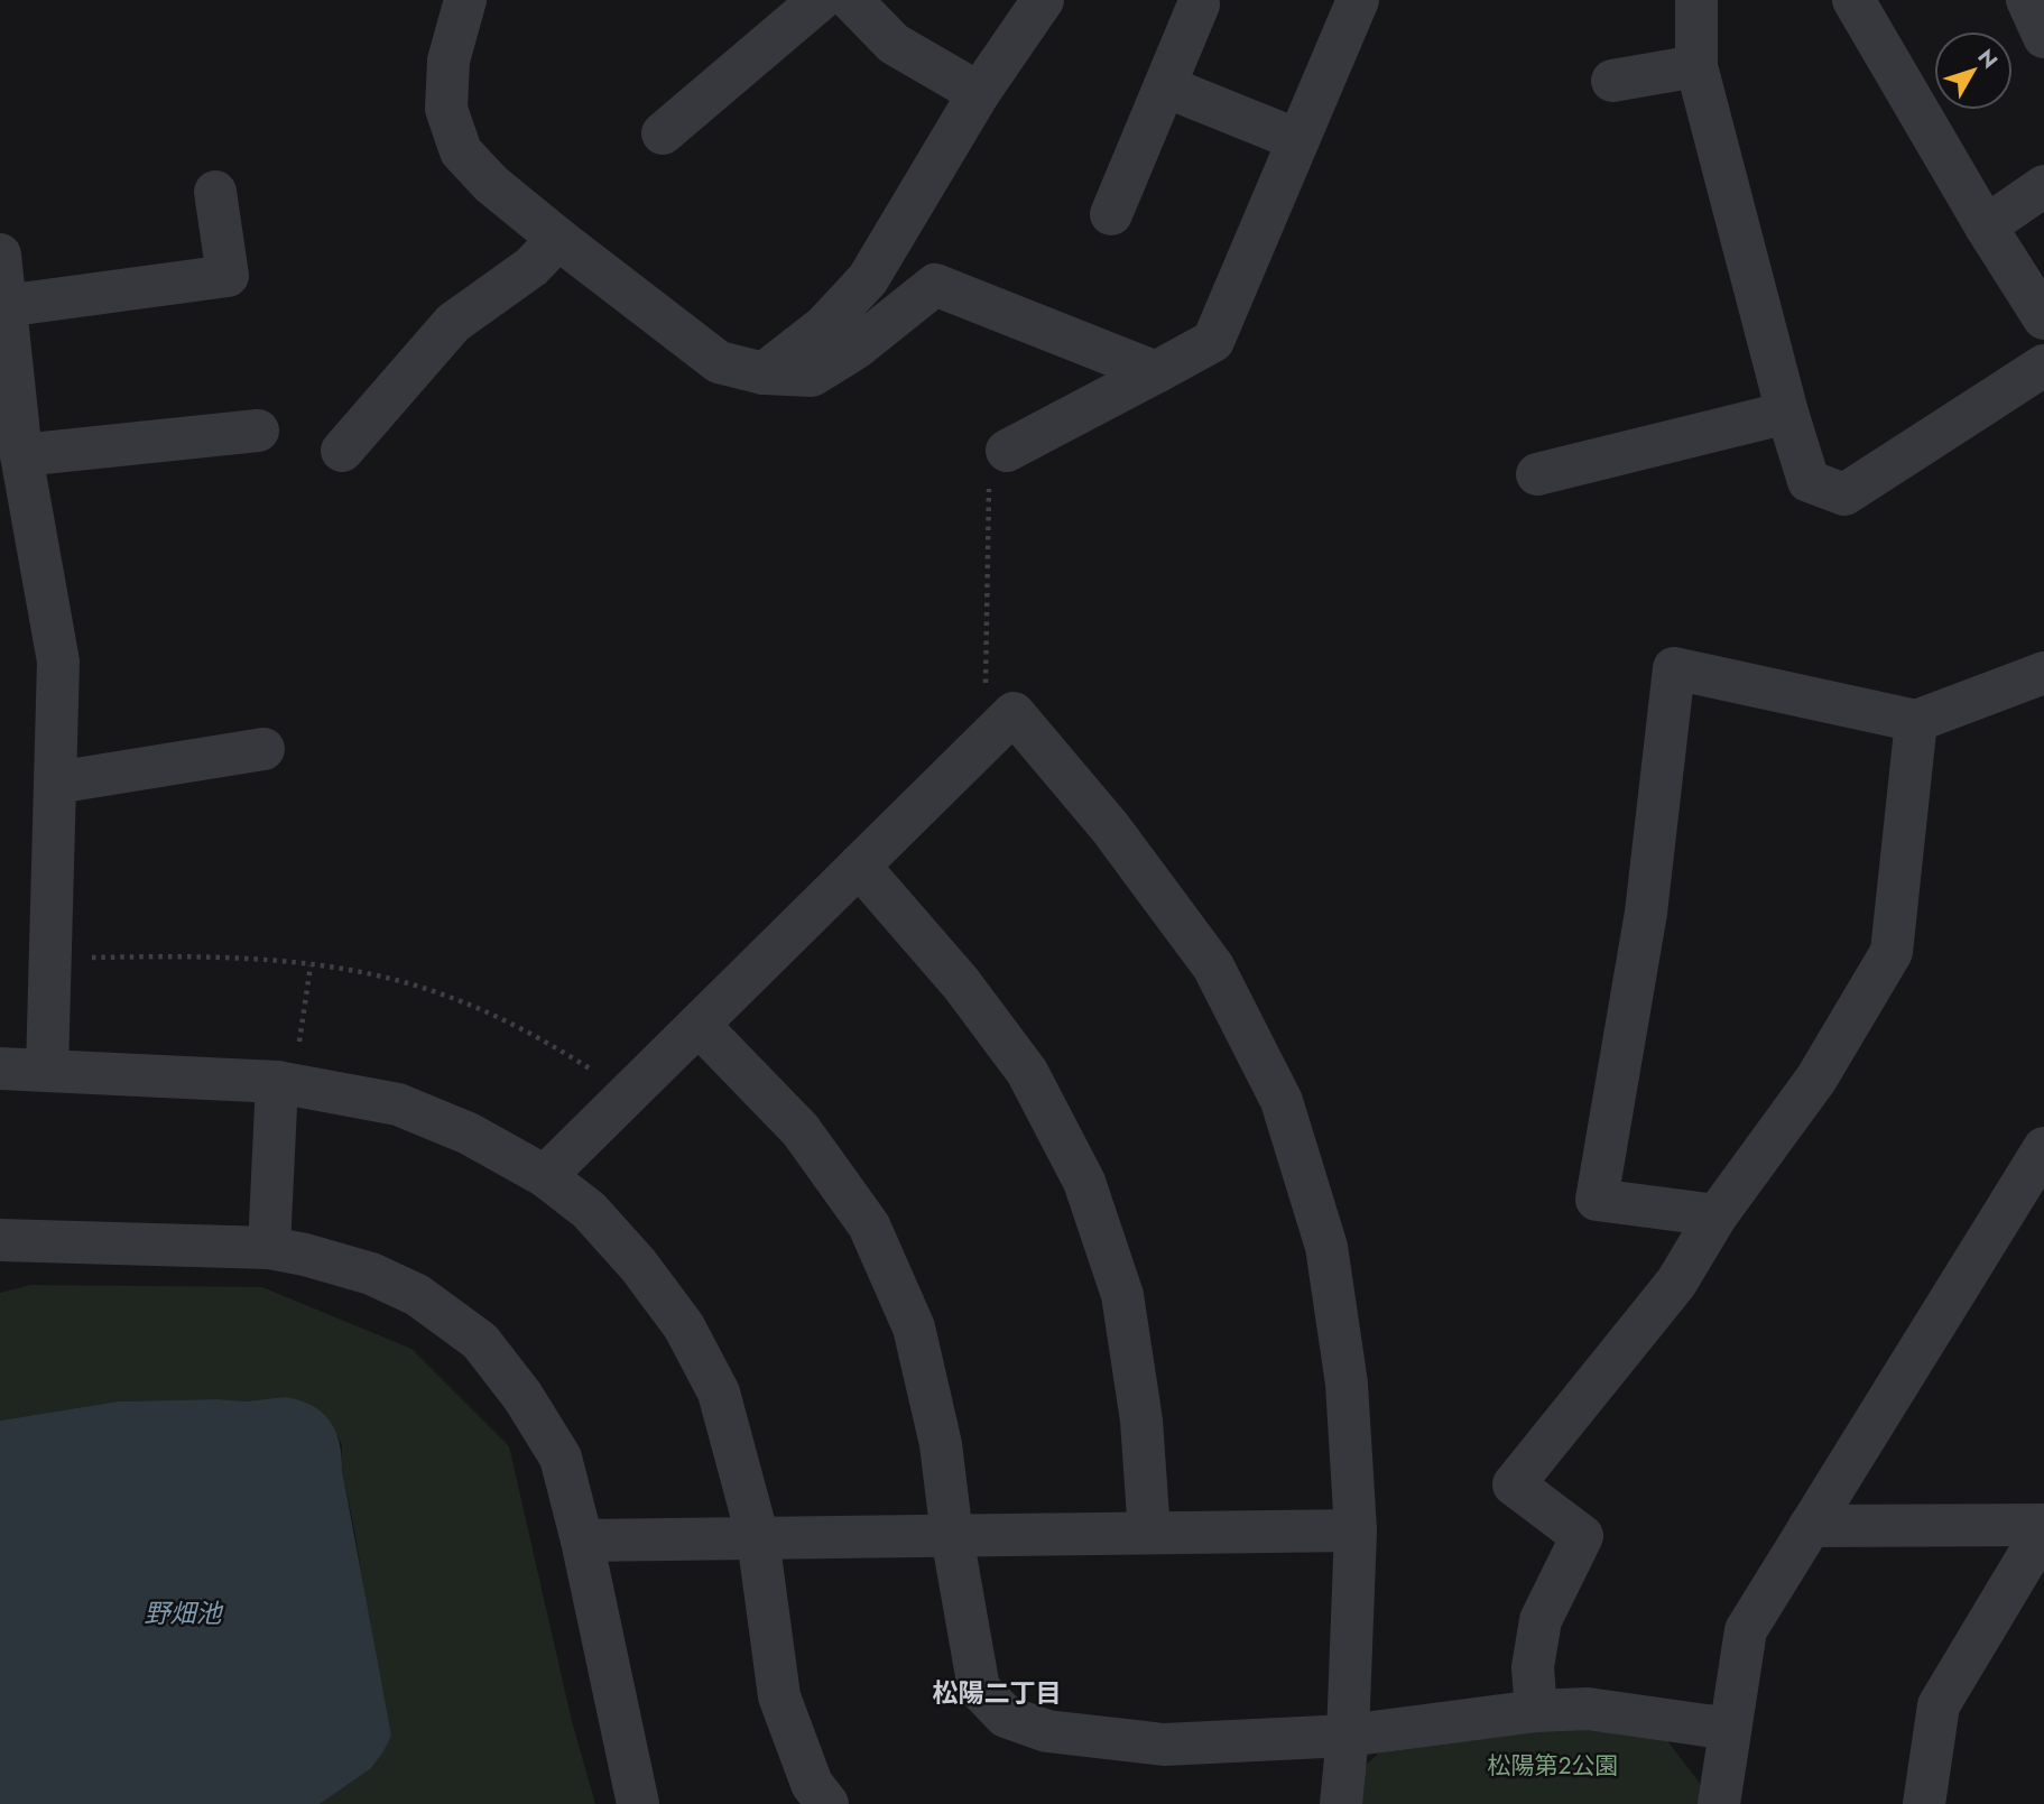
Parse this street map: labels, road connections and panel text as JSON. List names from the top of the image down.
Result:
{
  "districts": ["松陽二丁目"],
  "water": ["野畑池"],
  "parks": ["松陽第２公園"],
  "north": "top right"
}
